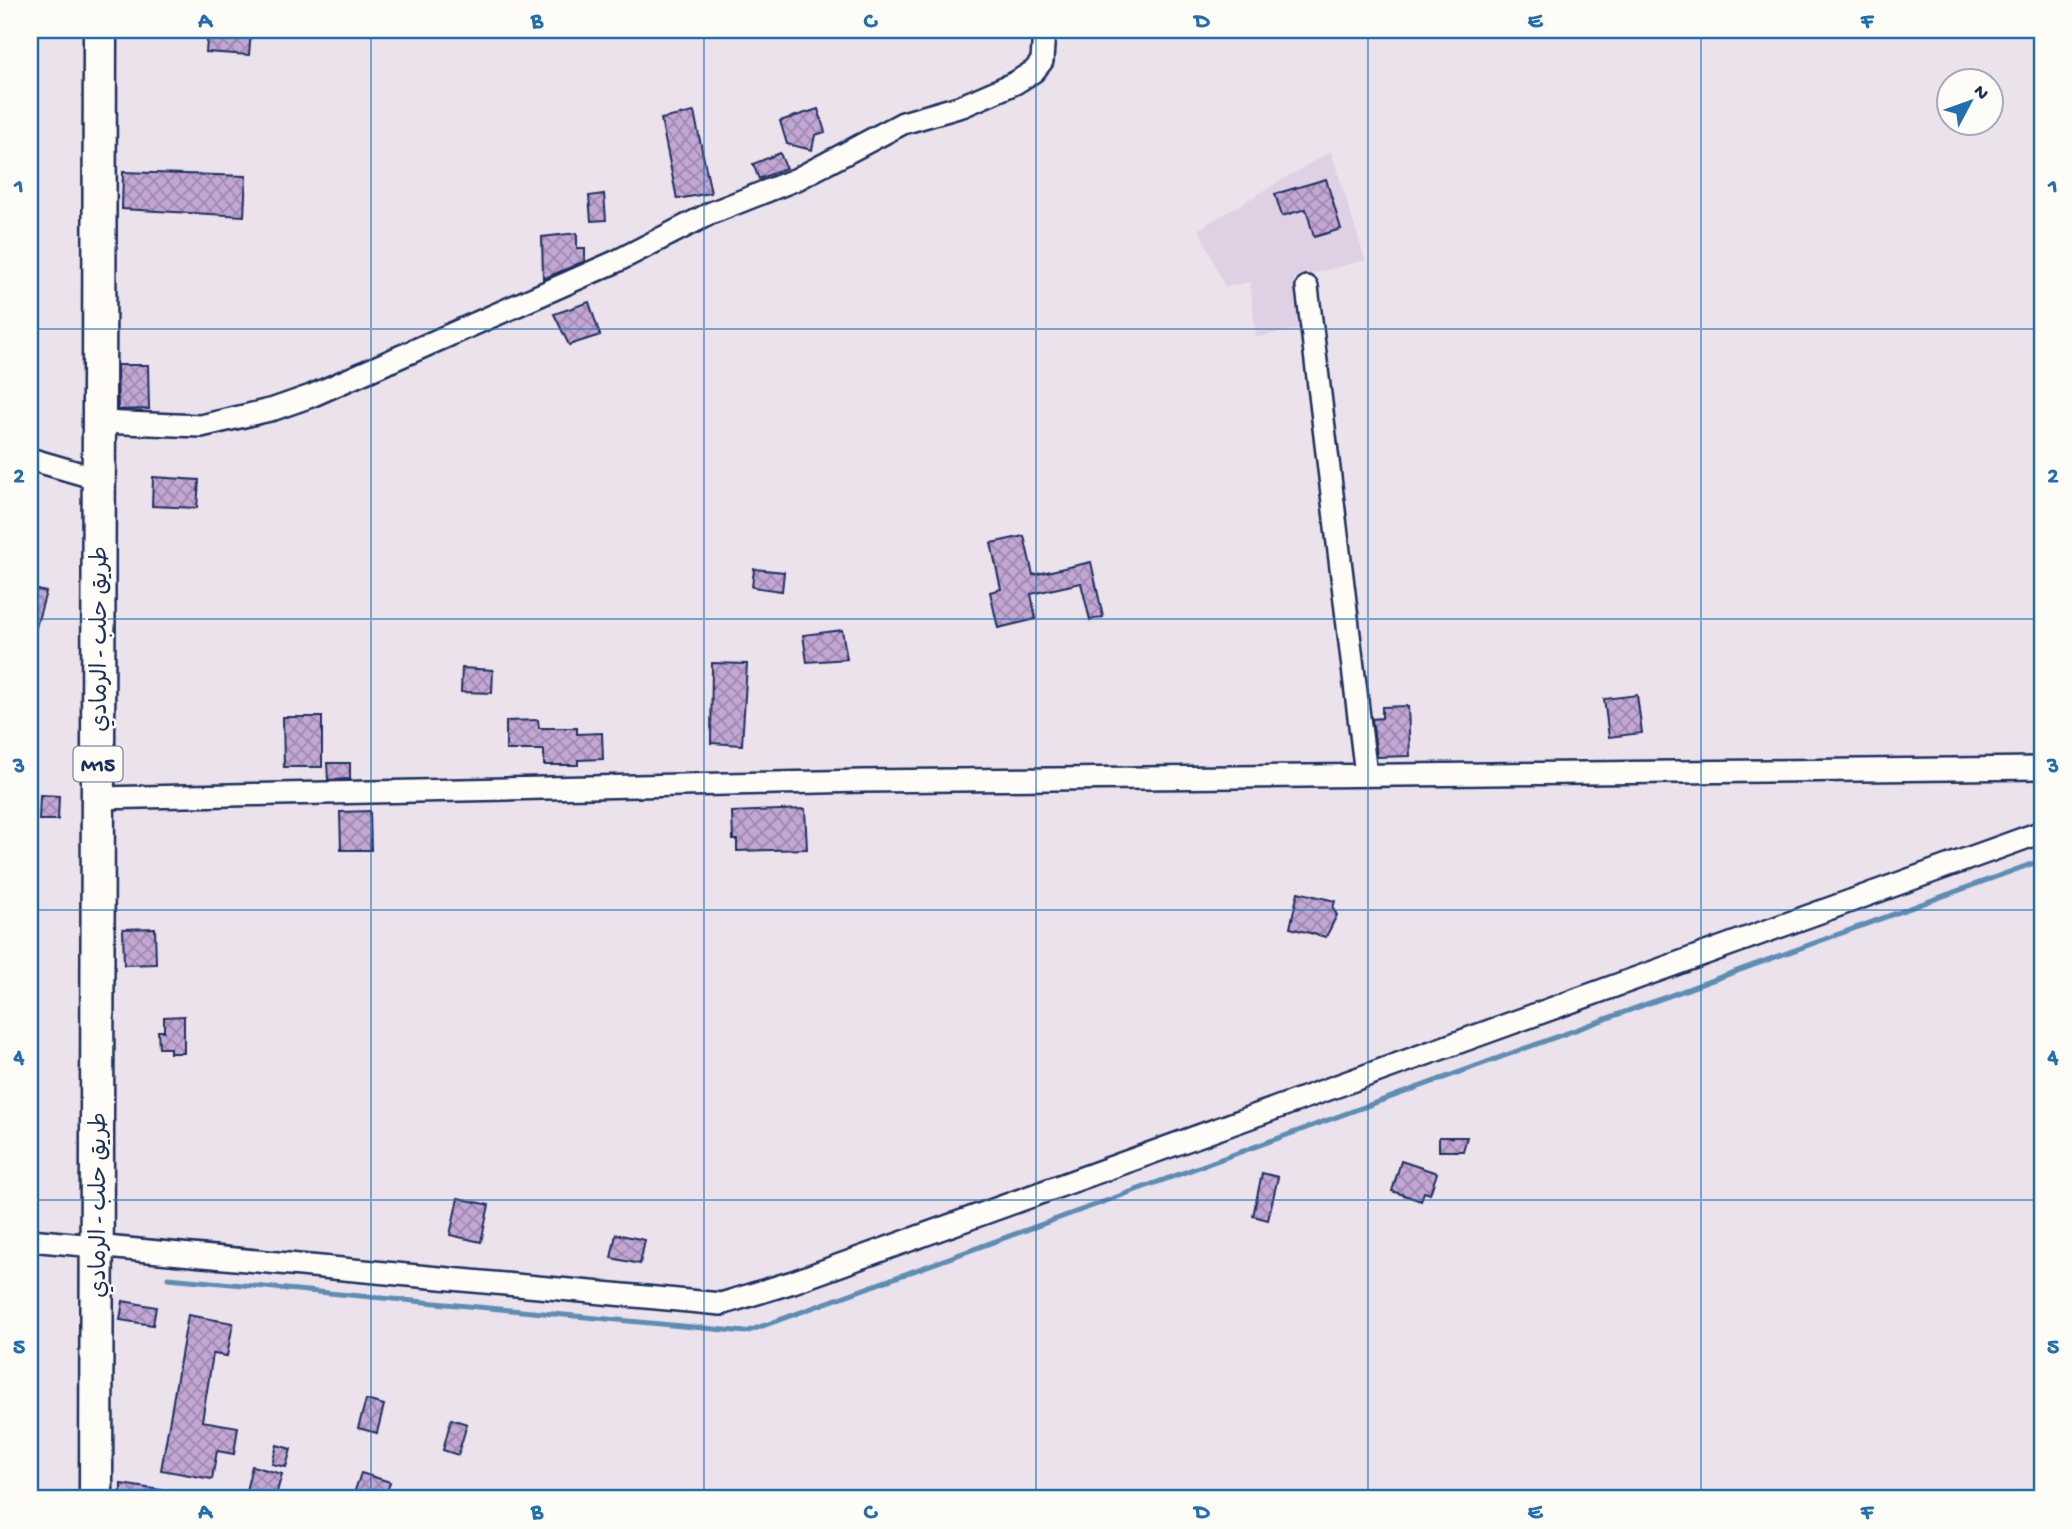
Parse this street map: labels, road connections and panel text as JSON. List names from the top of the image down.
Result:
{
  "streets": {
    "highway": ["طريق حلب - الرمادي", "M15"]
  },
  "north": "top right",
  "grid": {
    "columns": [
      "A",
      "B",
      "C",
      "D",
      "E",
      "F"
    ],
    "rows": [
      "1",
      "2",
      "3",
      "4",
      "5"
    ]
  }
}
